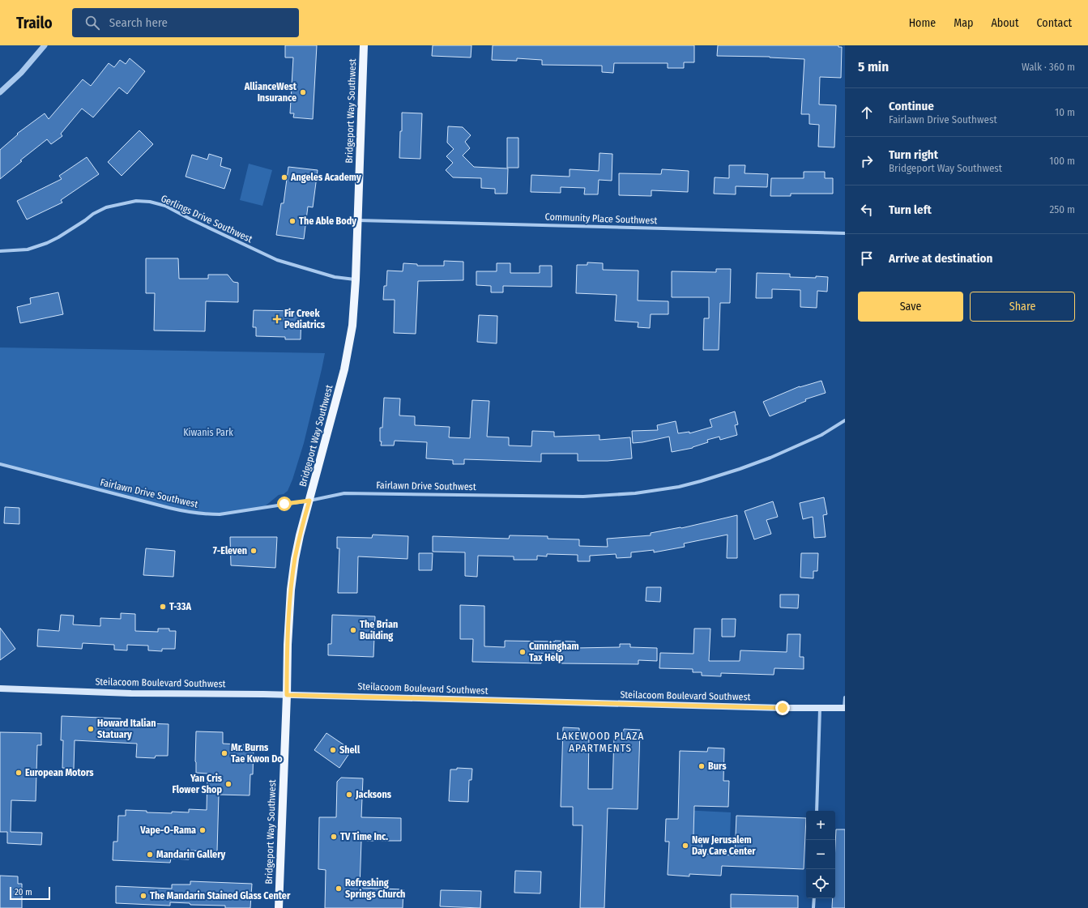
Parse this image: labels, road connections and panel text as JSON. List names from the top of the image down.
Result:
{
  "streets": {
    "main road": ["Bridgeport Way Southwest", "Steilacoom Boulevard Southwest"],
    "street": ["Gerlings Drive Southwest", "Community Place Southwest", "Fairlawn Drive Southwest"]
  },
  "crossings": [
    ["Bridgeport Way Southwest", "Gerlings Drive Southwest"],
    ["Bridgeport Way Southwest", "Community Place Southwest"],
    ["Bridgeport Way Southwest", "Fairlawn Drive Southwest"],
    ["Bridgeport Way Southwest", "Steilacoom Boulevard Southwest"]
  ],
  "districts": ["LAKEWOOD PLAZA APARTMENTS"],
  "parks": ["Kiwanis Park"],
  "places": {
    "other": [
      "AllianceWest Insurance",
      "Angeles Academy",
      "The Able Body",
      "7-Eleven",
      "T-33A",
      "The Brian Building",
      "Cunningham Tax Help",
      "Howard Italian Statuary",
      "Shell",
      "Mr. Burns Tae Kwon Do",
      "Burs",
      "European Motors",
      "Yan Cris Flower Shop",
      "Jacksons",
      "Vape-O-Rama",
      "TV Time Inc.",
      "New Jerusalem Day Care Center",
      "Mandarin Gallery",
      "Refreshing Springs Church",
      "The Mandarin Stained Glass Center"
    ],
    "health": ["Fir Creek Pediatrics"]
  },
  "scale_bar": "20 m",
  "page": {
    "header": "Trailo",
    "search": "Search here",
    "nav": [
      "Home",
      "Map",
      "About",
      "Contact"
    ],
    "heading": ["5 min", "Walk · 360 m"],
    "list": [
      ["Continue", "Fairlawn Drive Southwest", "10 m"],
      ["Turn right", "Bridgeport Way Southwest", "100 m"],
      ["Turn left", "250 m"],
      "Arrive at destination"
    ],
    "buttons": ["Save", "Share"],
    "map_buttons": ["+", "−"],
    "scale": "20 m"
  }
}
